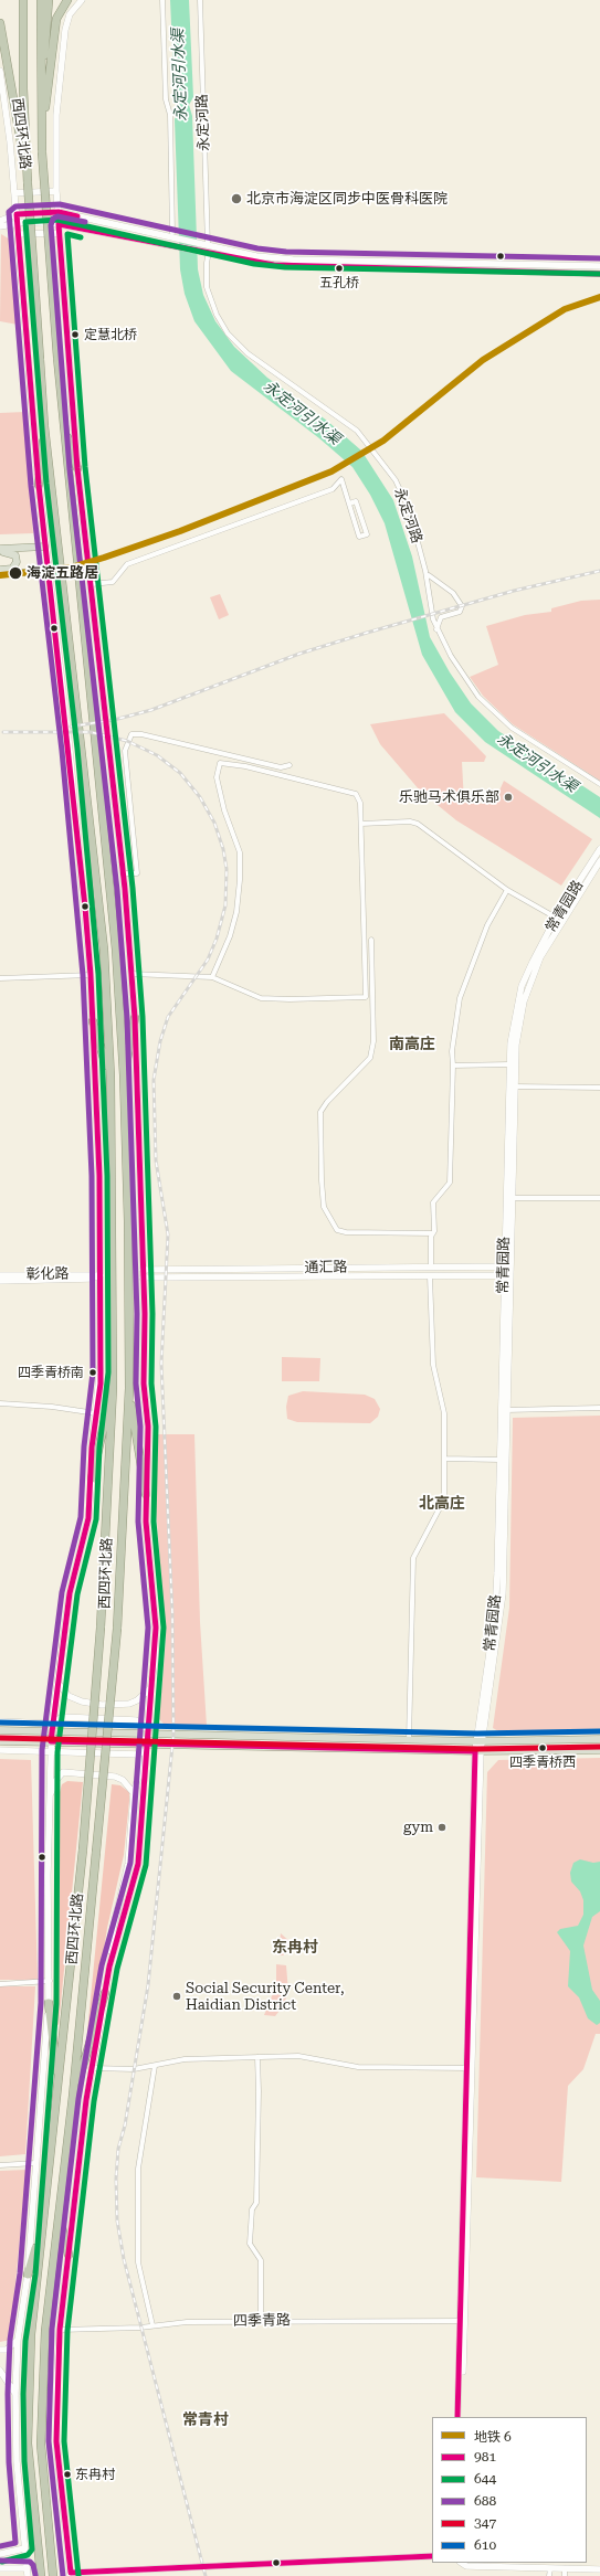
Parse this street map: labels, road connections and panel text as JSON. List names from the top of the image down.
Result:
{
  "streets": {
    "highway": ["西四环北路"],
    "street": [
      "永定河路",
      "常青园路",
      "通汇路",
      "彰化路",
      "四季青路"
    ]
  },
  "crossings": [
    ["西四环北路", "彰化路"],
    ["常青园路", "通汇路"],
    ["常青园路", "四季青路"]
  ],
  "districts": [
    "南高庄",
    "北高庄",
    "东冉村",
    "常青村"
  ],
  "water": ["永定河引水渠"],
  "places": [
    "北京市海淀区同步中医骨科医院",
    "五孔桥",
    "定慧北桥",
    "海淀五路居",
    "乐驰马术俱乐部",
    "四季青桥南",
    "四季青桥西",
    "gym",
    "Social Security Center, Haidian District",
    "东冉村"
  ],
  "lines": [
    "transit line 688",
    "transit line 981",
    "transit line 644",
    "metro line 6",
    "transit line 610",
    "transit line 347"
  ],
  "legend": [
    "地铁 6",
    "981",
    "644",
    "688",
    "347",
    "610"
  ]
}
